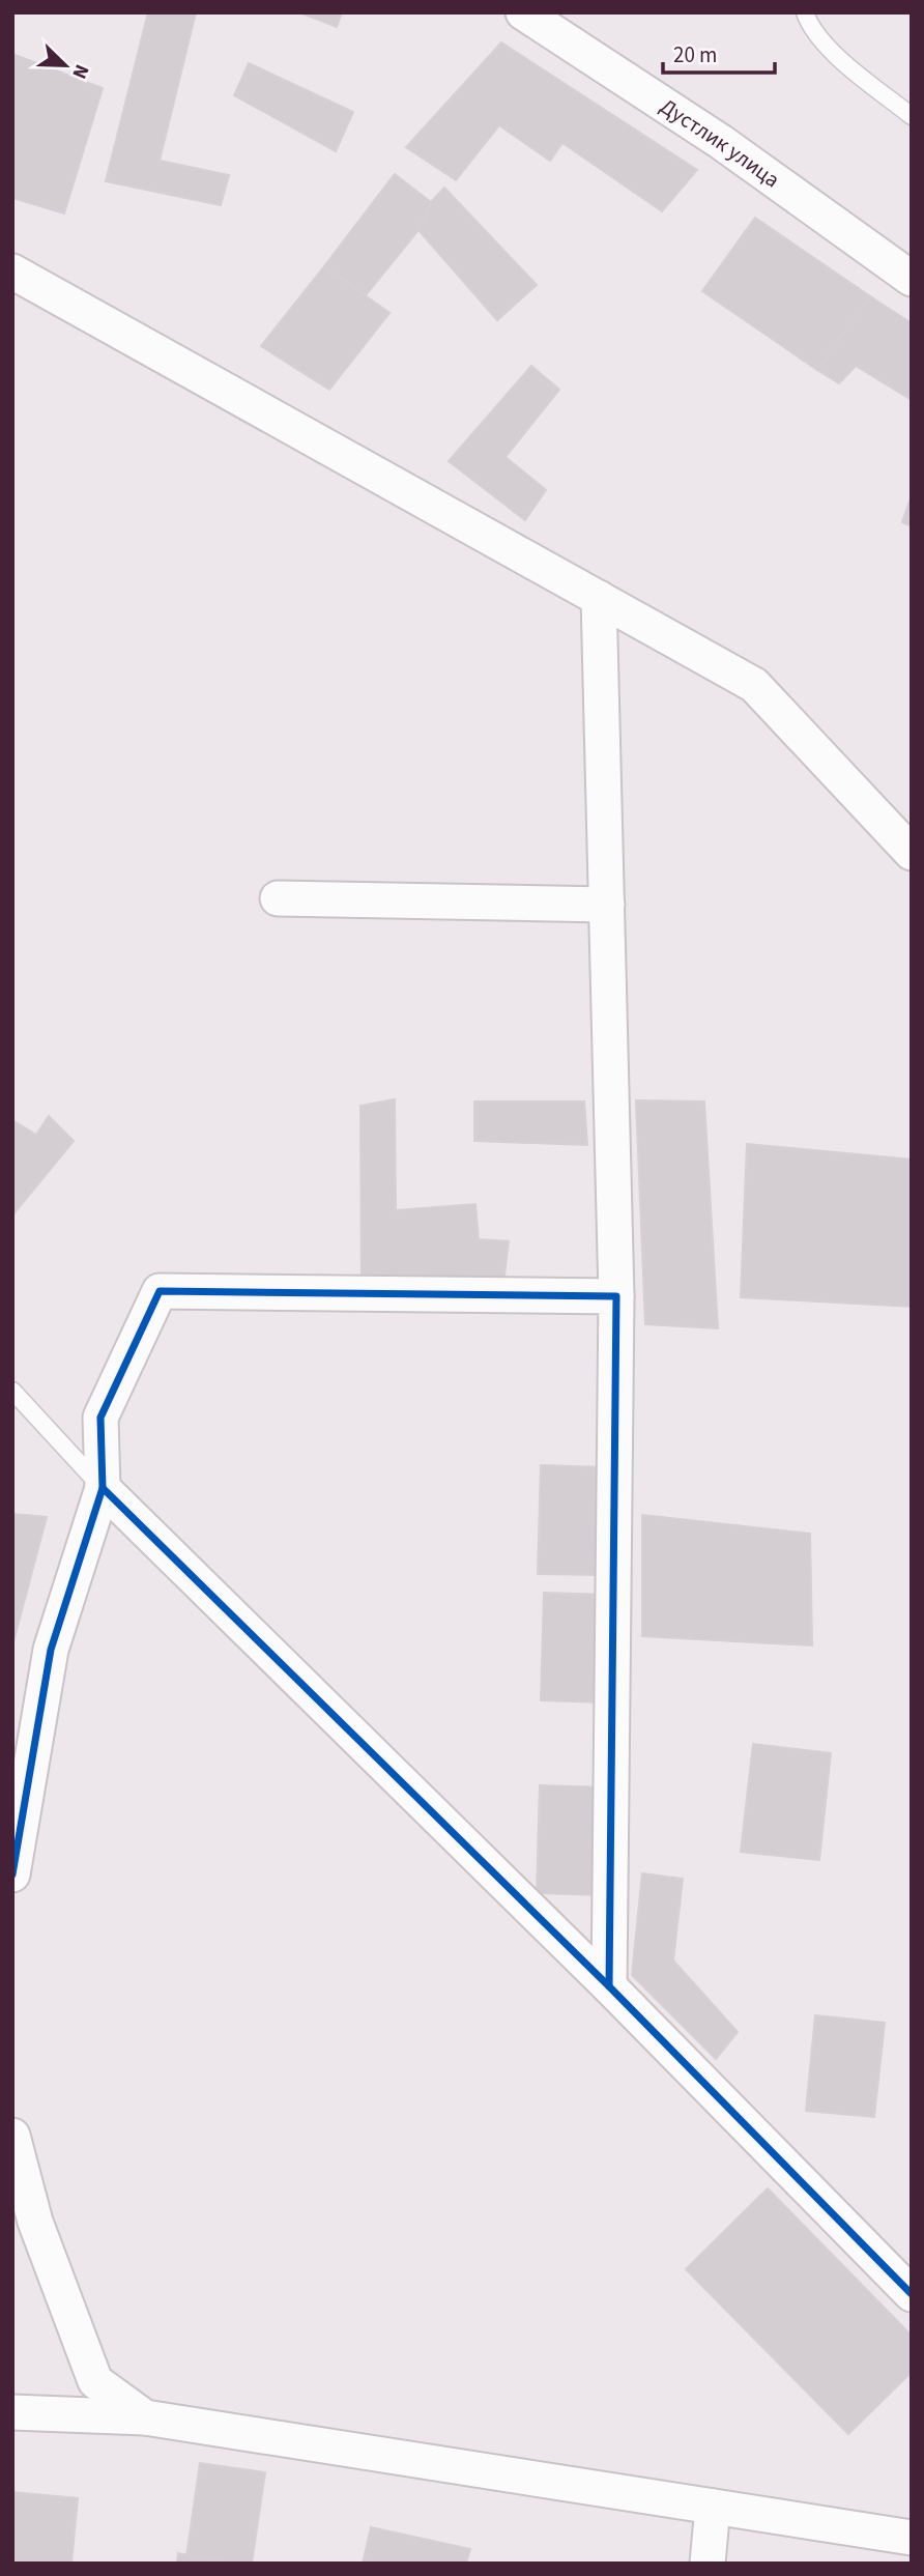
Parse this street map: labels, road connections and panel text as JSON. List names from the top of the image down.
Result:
{
  "streets": {
    "street": ["Дустлик улица"]
  },
  "scale_bar": "20 m",
  "north": "bottom right"
}
